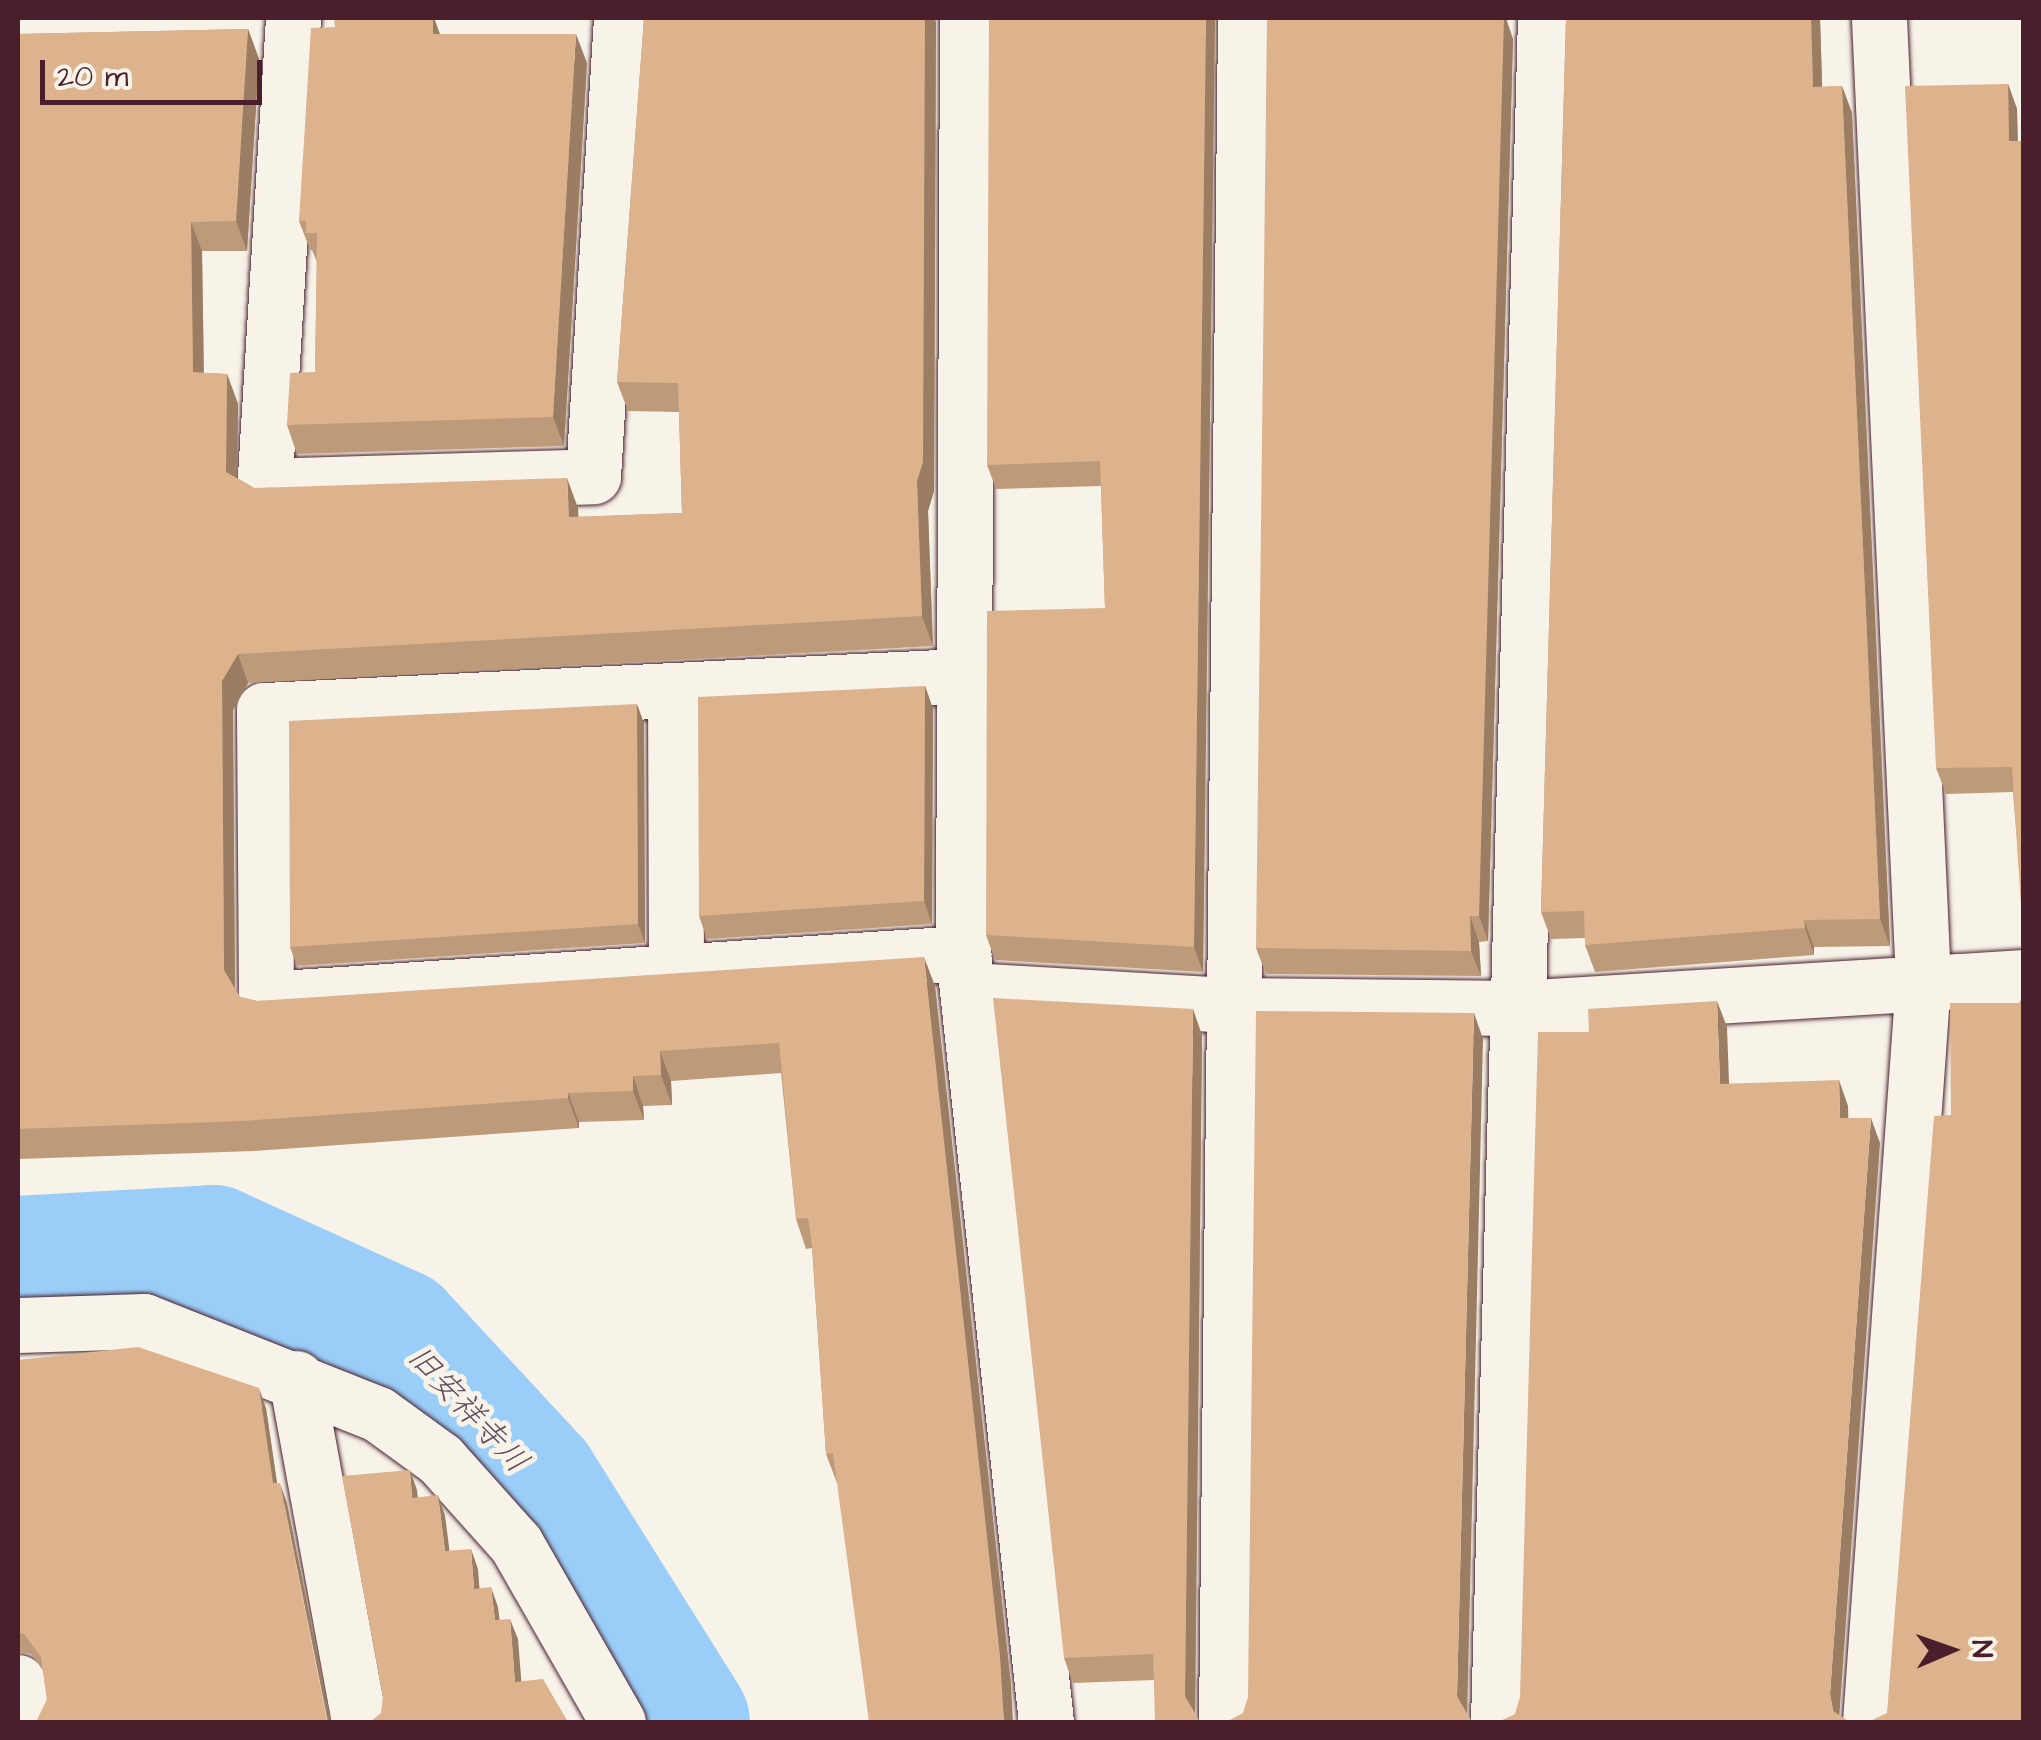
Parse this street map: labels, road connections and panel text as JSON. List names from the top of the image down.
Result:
{
  "water": ["旧安祥寺川"],
  "scale_bar": "20 m",
  "north": "right"
}
